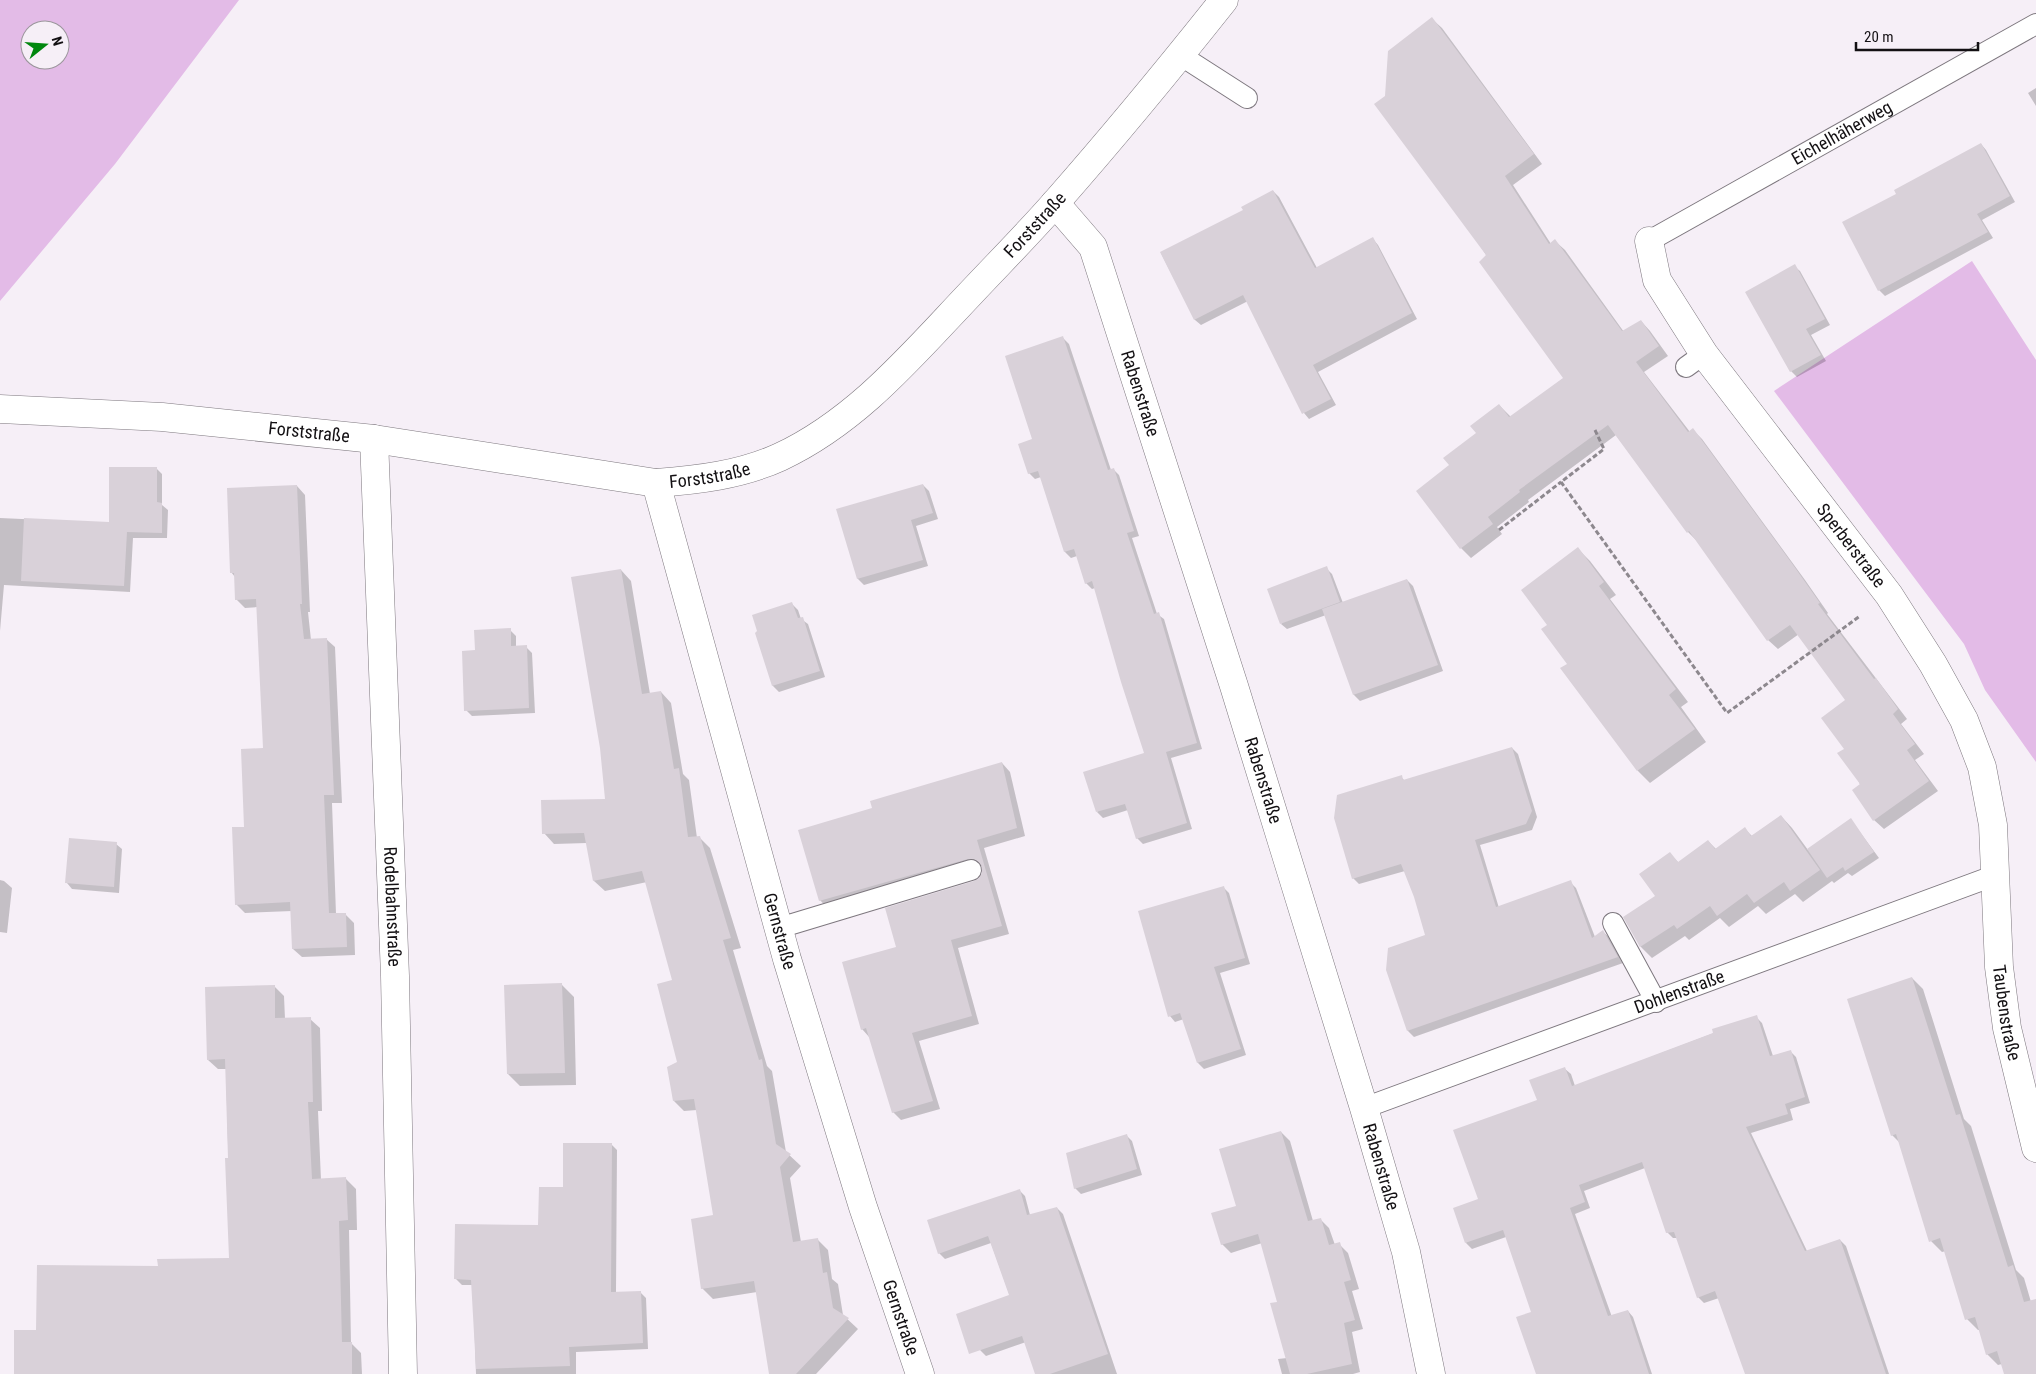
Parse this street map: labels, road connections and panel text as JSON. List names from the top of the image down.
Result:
{
  "streets": {
    "street": [
      "Forststraße",
      "Rabenstraße",
      "Sperberstraße",
      "Rodelbahnstraße",
      "Gernstraße",
      "Taubenstraße"
    ],
    "lane": ["Eichelhäherweg", "Dohlenstraße"]
  },
  "crossings": [
    ["Eichelhäherweg", "Sperberstraße"],
    ["Forststraße", "Rabenstraße"],
    ["Forststraße", "Rodelbahnstraße"],
    ["Forststraße", "Gernstraße"],
    ["Rabenstraße", "Dohlenstraße"],
    ["Sperberstraße", "Dohlenstraße"],
    ["Sperberstraße", "Taubenstraße"],
    ["Dohlenstraße", "Taubenstraße"]
  ],
  "scale_bar": "20 m",
  "north": "right"
}
